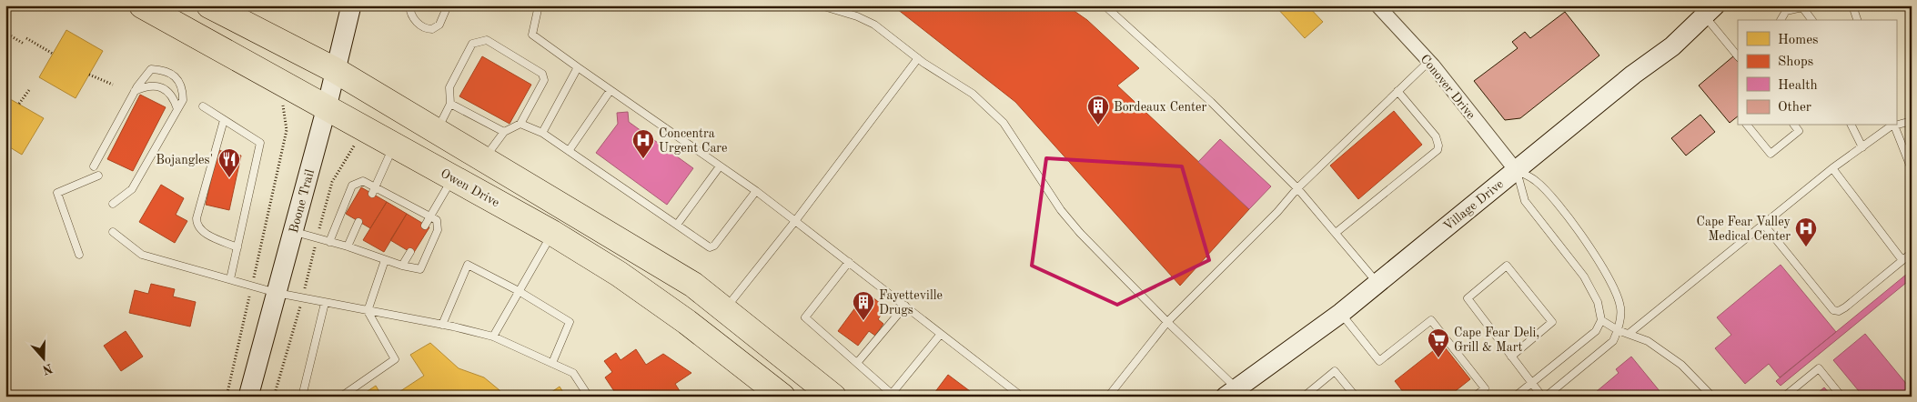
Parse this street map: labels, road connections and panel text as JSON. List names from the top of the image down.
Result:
{
  "streets": {
    "highway": ["Owen Drive"],
    "main road": ["Boone Trail", "Village Drive"],
    "street": ["Conover Drive"]
  },
  "crossings": [
    ["Conover Drive", "Village Drive"],
    ["Owen Drive", "Boone Trail"]
  ],
  "places": {
    "building": ["Bordeaux Center", "Fayetteville Drugs"],
    "hospital": ["Concentra Urgent Care", "Cape Fear Valley Medical Center"],
    "restaurant": ["Bojangles'"],
    "supermarket": ["Cape Fear Deli, Grill & Mart"]
  },
  "legend": [
    "Homes",
    "Shops",
    "Health",
    "Other"
  ],
  "north": "bottom"
}
